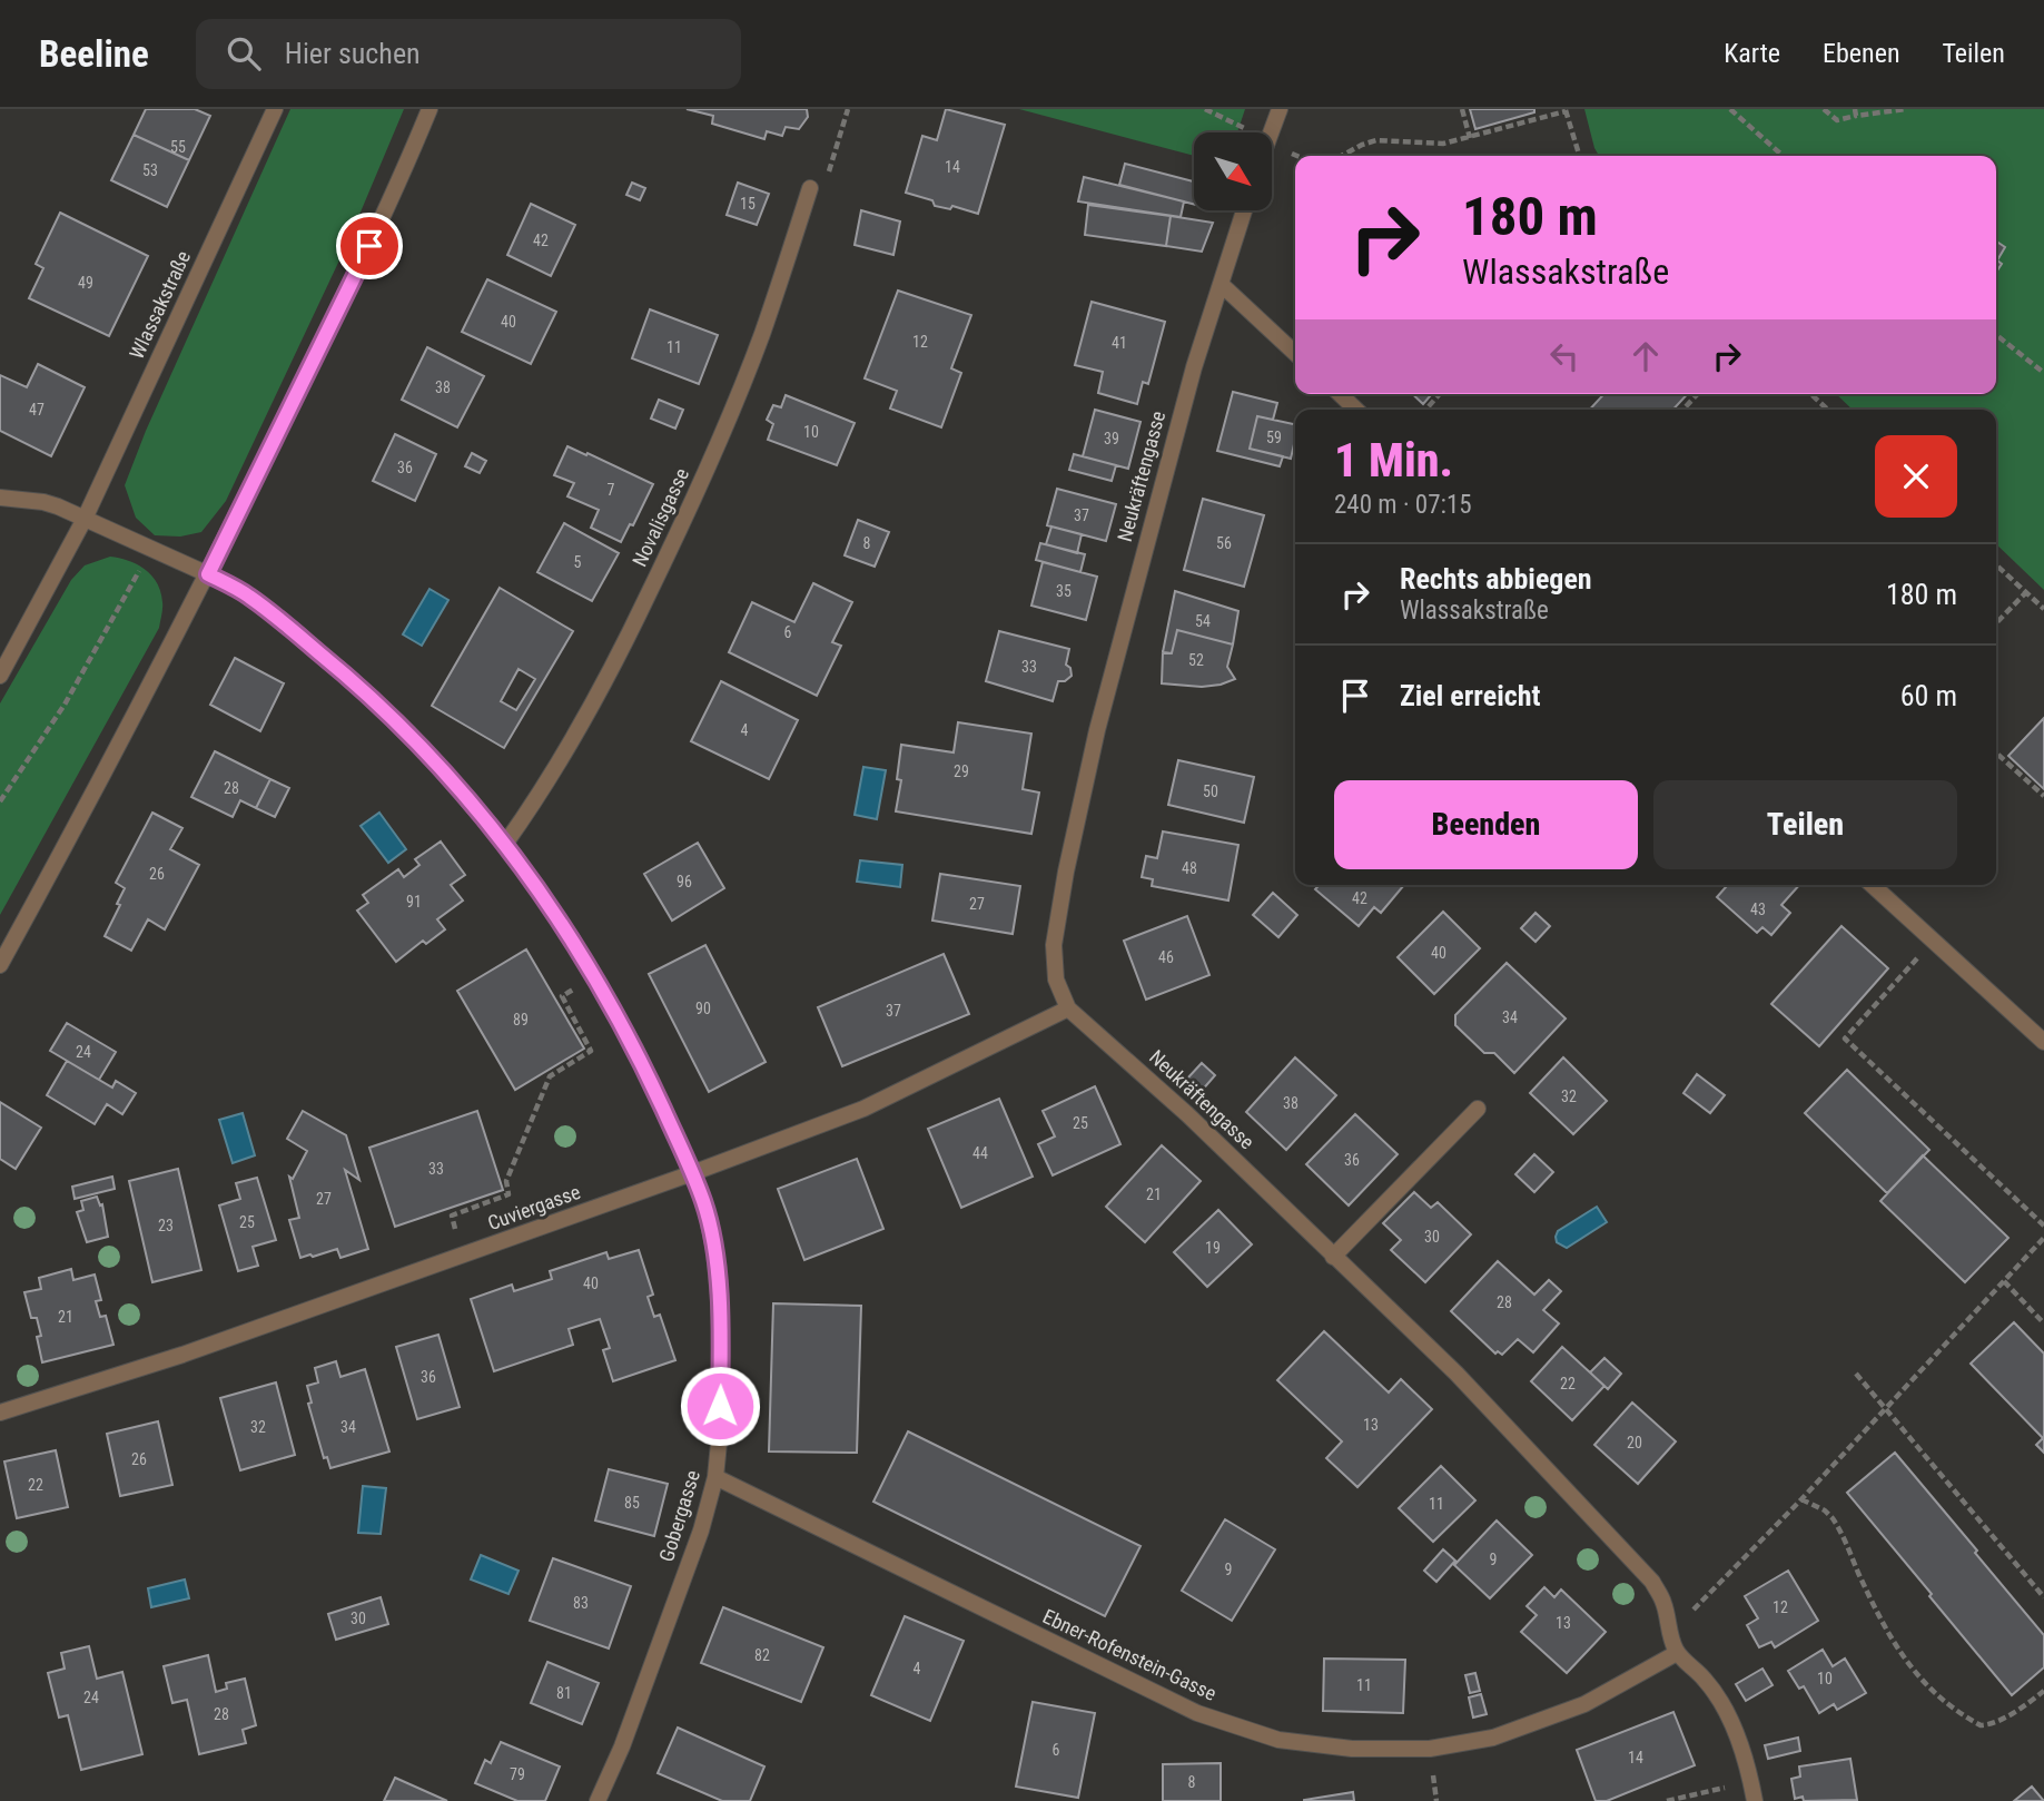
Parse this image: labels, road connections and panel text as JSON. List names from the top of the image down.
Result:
{
  "streets": {
    "street": [
      "Wlassakstraße",
      "Neukräftengasse",
      "Novalisgasse",
      "Cuviergasse",
      "Gobergasse",
      "Ebner-Rofenstein-Gasse"
    ]
  },
  "crossings": [
    ["Neukräftengasse", "Cuviergasse"],
    ["Neukräftengasse", "Ebner-Rofenstein-Gasse"],
    ["Novalisgasse", "Gobergasse"],
    ["Cuviergasse", "Gobergasse"],
    ["Gobergasse", "Ebner-Rofenstein-Gasse"]
  ],
  "house_numbers": [
    "55",
    "14",
    "53",
    "15",
    "42",
    "49",
    "40",
    "12",
    "41",
    "11",
    "38",
    "47",
    "10",
    "59",
    "39",
    "36",
    "7",
    "37",
    "8",
    "56",
    "5",
    "35",
    "54",
    "6",
    "52",
    "33",
    "4",
    "29",
    "28",
    "50",
    "48",
    "26",
    "96",
    "42",
    "91",
    "27",
    "43",
    "40",
    "46",
    "90",
    "37",
    "34",
    "89",
    "24",
    "32",
    "38",
    "25",
    "44",
    "36",
    "33",
    "21",
    "27",
    "25",
    "23",
    "30",
    "19",
    "40",
    "28",
    "21",
    "36",
    "22",
    "13",
    "32",
    "34",
    "20",
    "26",
    "22",
    "85",
    "11",
    "9",
    "9",
    "83",
    "12",
    "30",
    "13",
    "82",
    "4",
    "10",
    "11",
    "81",
    "24",
    "28",
    "6",
    "14",
    "79",
    "8"
  ],
  "north": "bottom right",
  "page": {
    "header": "Beeline",
    "search": "Hier suchen",
    "nav": ["Karte", "Ebenen", "Teilen"],
    "turn": ["180 m", "Wlassakstraße"],
    "heading": ["1 Min.", "240 m · 07:15"],
    "list": [
      {
        "name": "Rechts abbiegen",
        "note": "Wlassakstraße",
        "value": "180 m"
      },
      {
        "name": "Ziel erreicht",
        "value": "60 m"
      }
    ],
    "buttons": ["Beenden", "Teilen"]
  }
}
